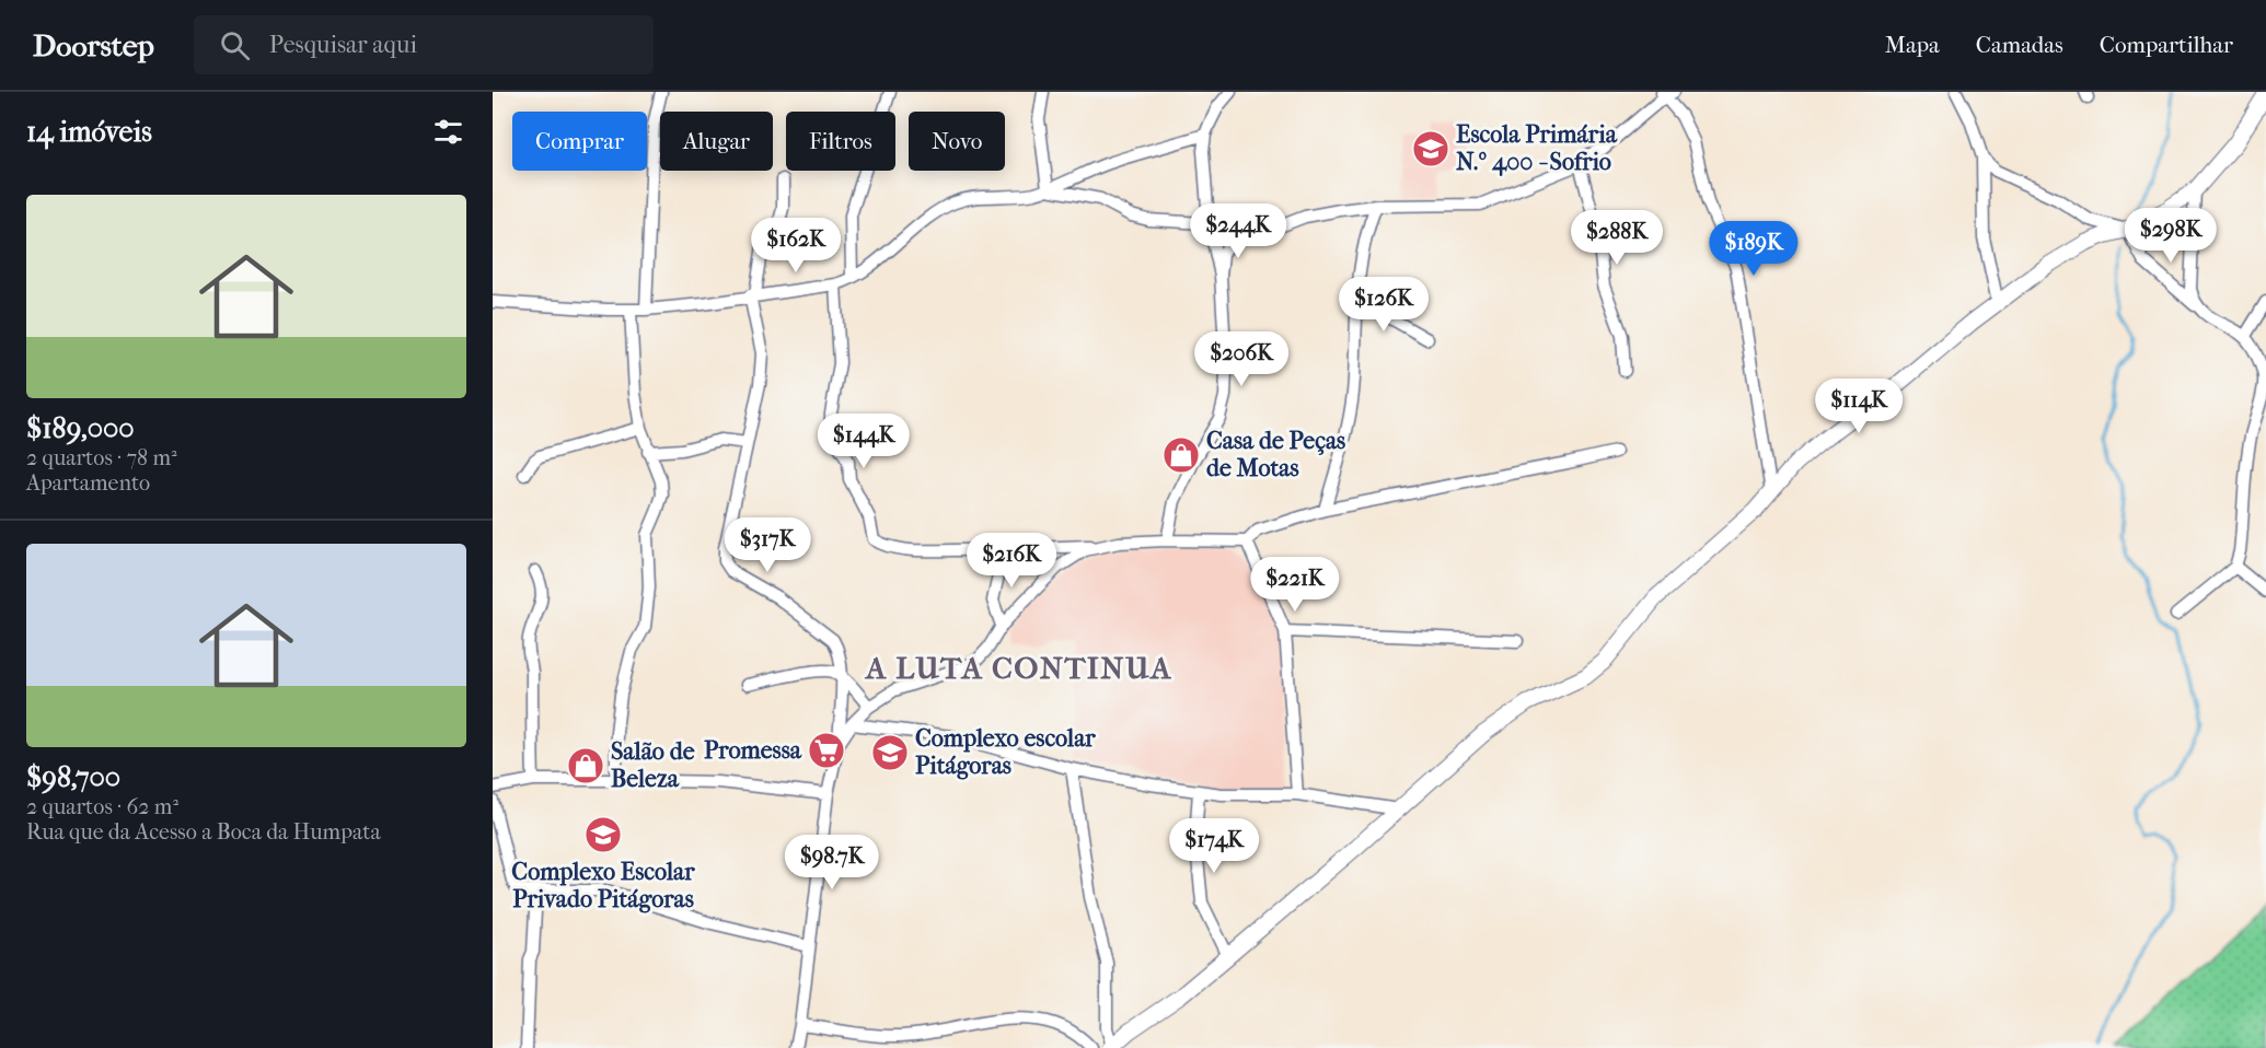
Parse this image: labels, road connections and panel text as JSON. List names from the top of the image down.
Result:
{
  "districts": ["A LUTA CONTINUA"],
  "places": {
    "school or university": ["Escola Primária N.º 400 - Sofrio", "Complexo escolar Pitágoras", "Complexo Escolar Privado Pitágoras"],
    "shop": ["Casa de Peças de Motas", "Salão de Beleza"],
    "supermarket": ["Promessa"]
  },
  "page": {
    "header": "Doorstep",
    "search": "Pesquisar aqui",
    "nav": ["Mapa", "Camadas", "Compartilhar"],
    "heading": "14 imóveis",
    "chip": [
      "Comprar",
      "Alugar",
      "Filtros",
      "Novo"
    ],
    "list": [
      {
        "name": "$189,000",
        "note": "2 quartos · 78 m² · Apartamento"
      },
      {
        "name": "$98,700",
        "note": "2 quartos · 62 m² · Rua que da Acesso a Boca da Humpata"
      }
    ],
    "price": [
      "$244K",
      "$298K",
      "$288K",
      "$162K",
      "$189K",
      "$126K",
      "$206K",
      "$114K",
      "$144K",
      "$317K",
      "$216K",
      "$221K",
      "$174K",
      "$98.7K"
    ]
  }
}
